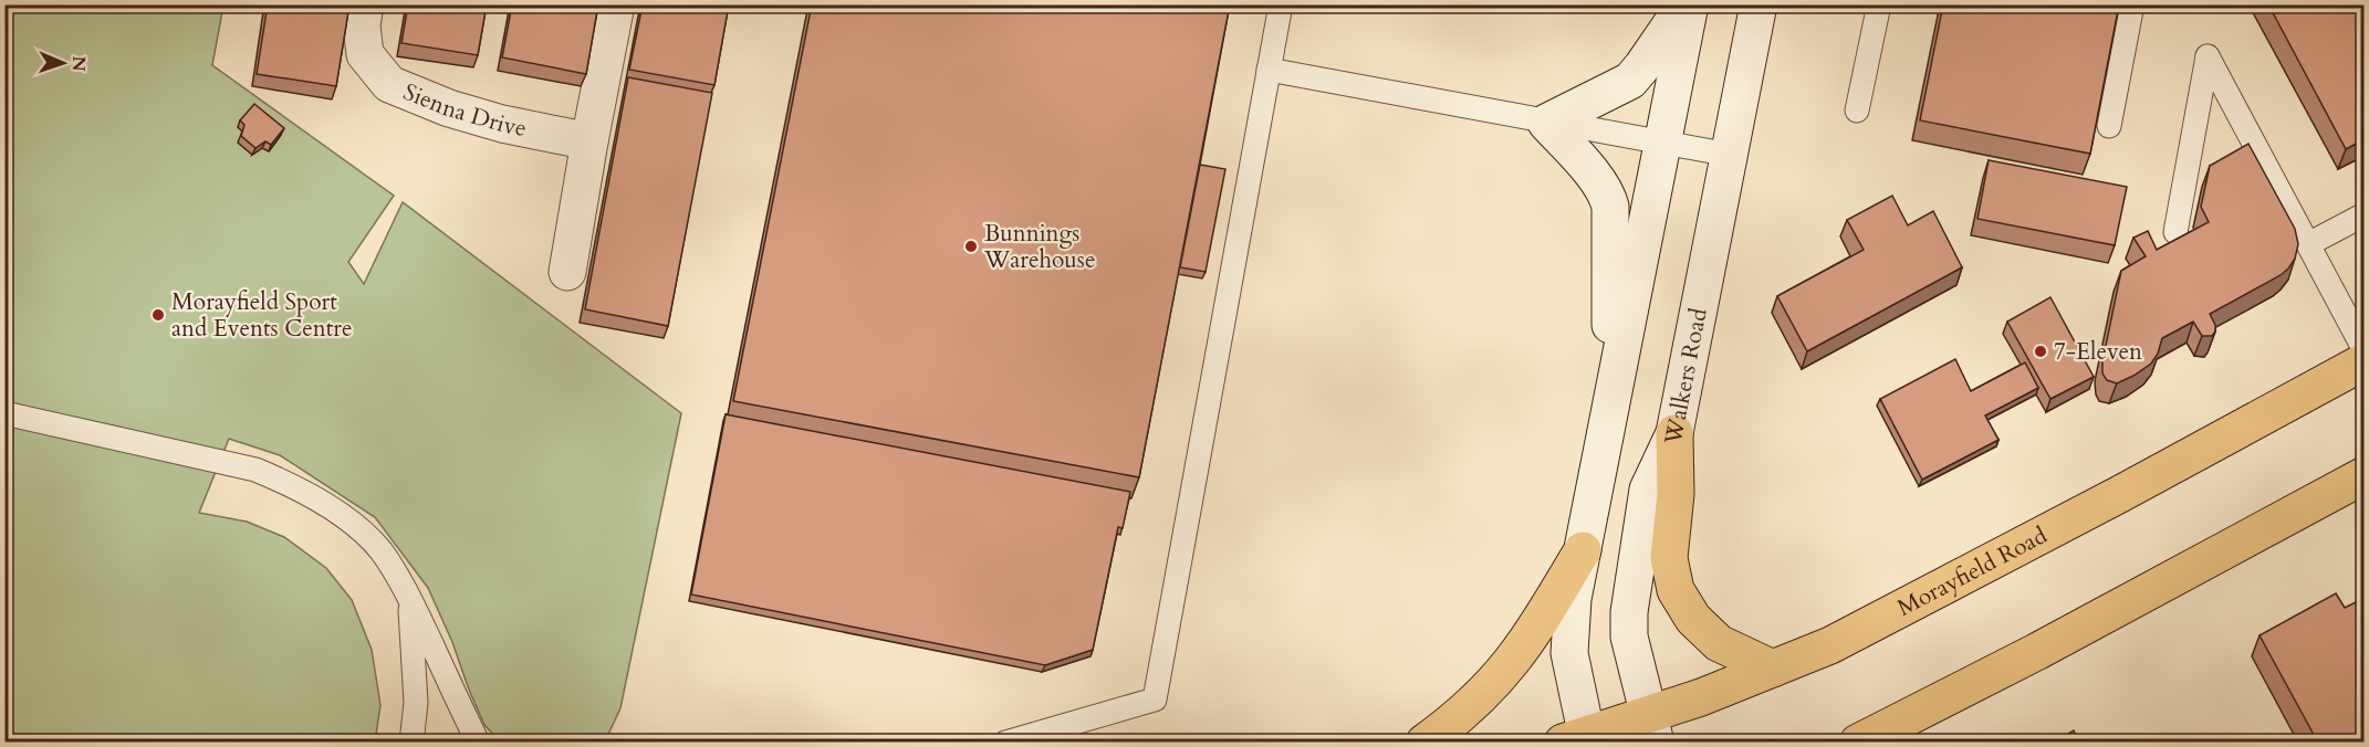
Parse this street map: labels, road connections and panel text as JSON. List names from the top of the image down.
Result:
{
  "streets": {
    "main road": ["Sienna Drive", "Walkers Road", "Morayfield Road"]
  },
  "crossings": [
    ["Walkers Road", "Morayfield Road"]
  ],
  "places": ["Bunnings Warehouse", "Morayfield Sport and Events Centre", "7-Eleven"],
  "north": "right"
}
